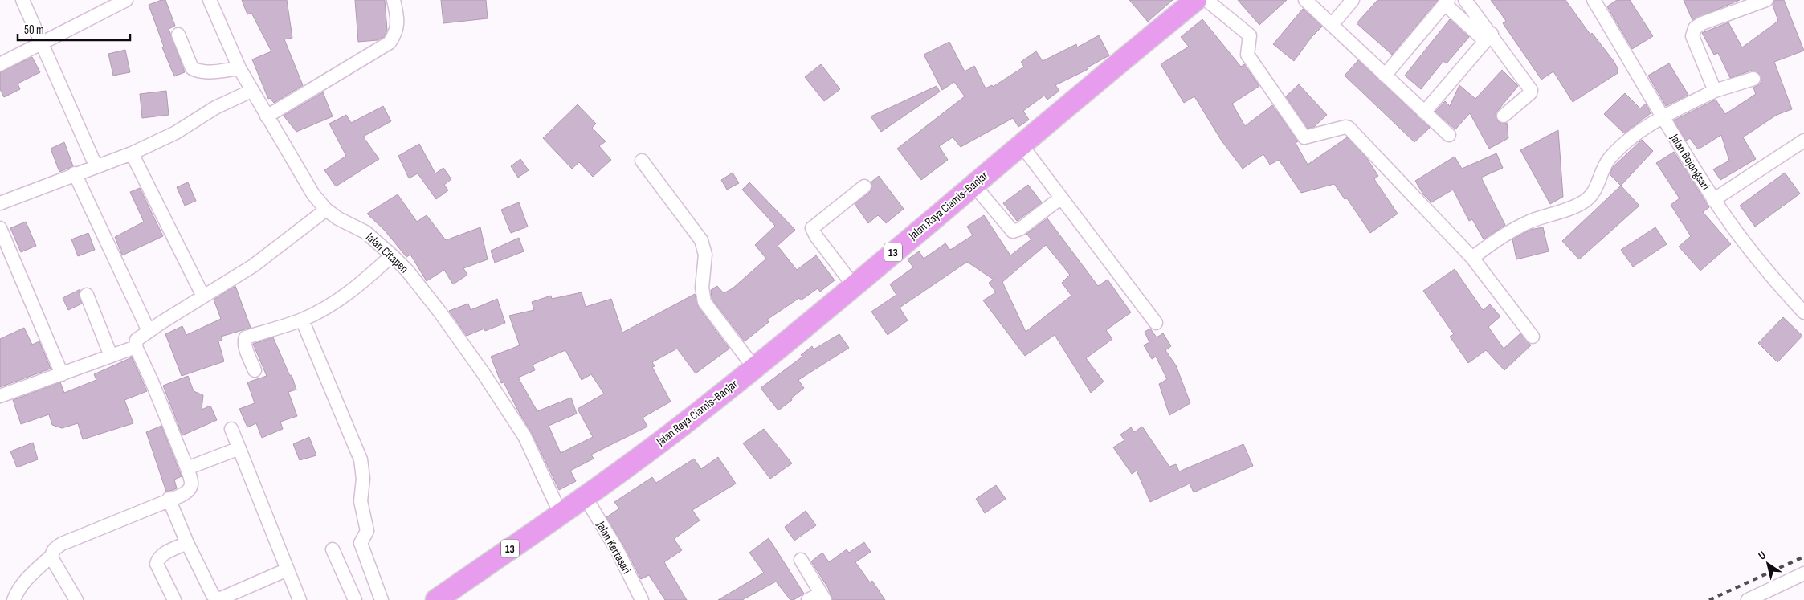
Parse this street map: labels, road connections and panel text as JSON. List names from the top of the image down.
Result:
{
  "streets": {
    "highway": ["Jalan Raya Ciamis-Banjar", "13"],
    "street": ["Jalan Bojongsari", "Jalan Citapen", "Jalan Kertasari"]
  },
  "crossings": [
    ["Jalan Raya Ciamis-Banjar", "13"],
    ["Jalan Raya Ciamis-Banjar", "Jalan Kertasari"],
    ["13", "Jalan Citapen"],
    ["13", "Jalan Kertasari"]
  ],
  "scale_bar": "50 m",
  "north": "top left"
}
